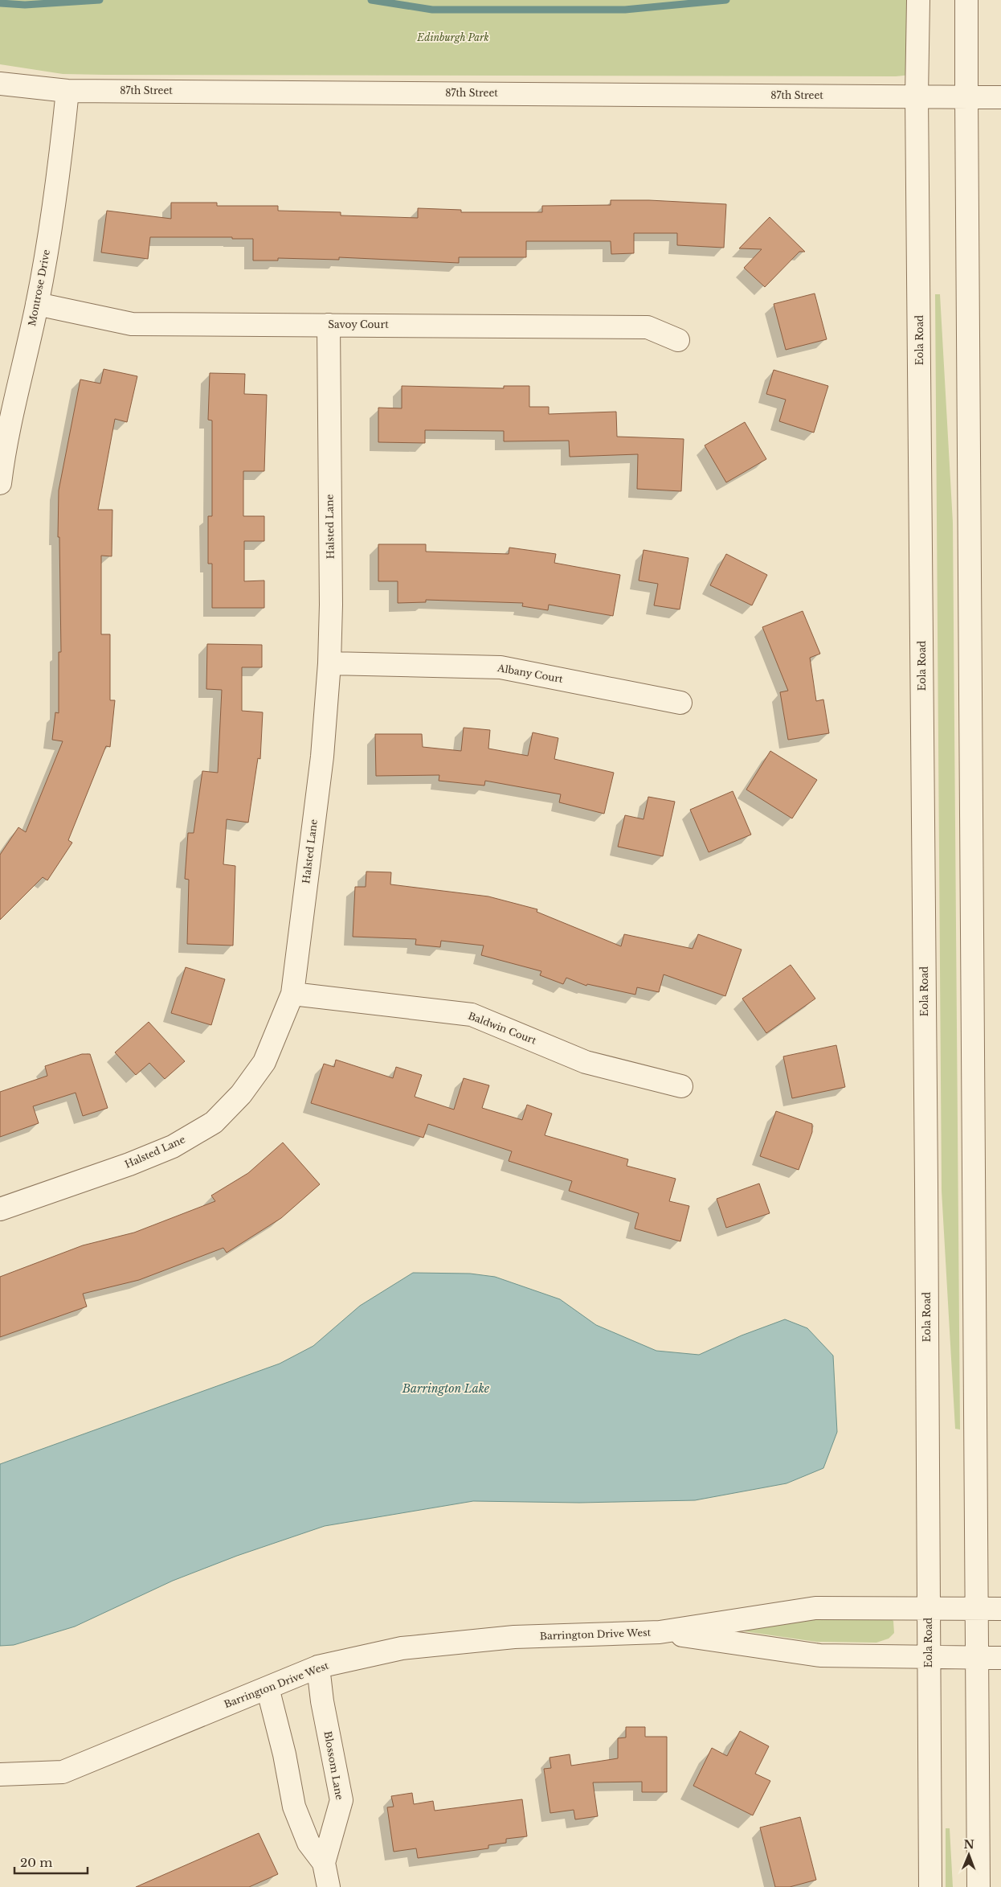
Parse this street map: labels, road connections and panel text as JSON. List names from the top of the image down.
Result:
{
  "streets": {
    "street": [
      "87th Street",
      "Montrose Drive",
      "Savoy Court",
      "Eola Road",
      "Halsted Lane",
      "Albany Court",
      "Baldwin Court",
      "Barrington Drive West",
      "Blossom Lane"
    ]
  },
  "crossings": [
    ["87th Street", "Montrose Drive"],
    ["87th Street", "Eola Road"],
    ["Montrose Drive", "Savoy Court"],
    ["Savoy Court", "Halsted Lane"],
    ["Eola Road", "Barrington Drive West"],
    ["Halsted Lane", "Albany Court"],
    ["Halsted Lane", "Baldwin Court"],
    ["Barrington Drive West", "Blossom Lane"]
  ],
  "water": ["Barrington Lake"],
  "parks": ["Edinburgh Park"],
  "scale_bar": "20 m",
  "north": "top"
}
